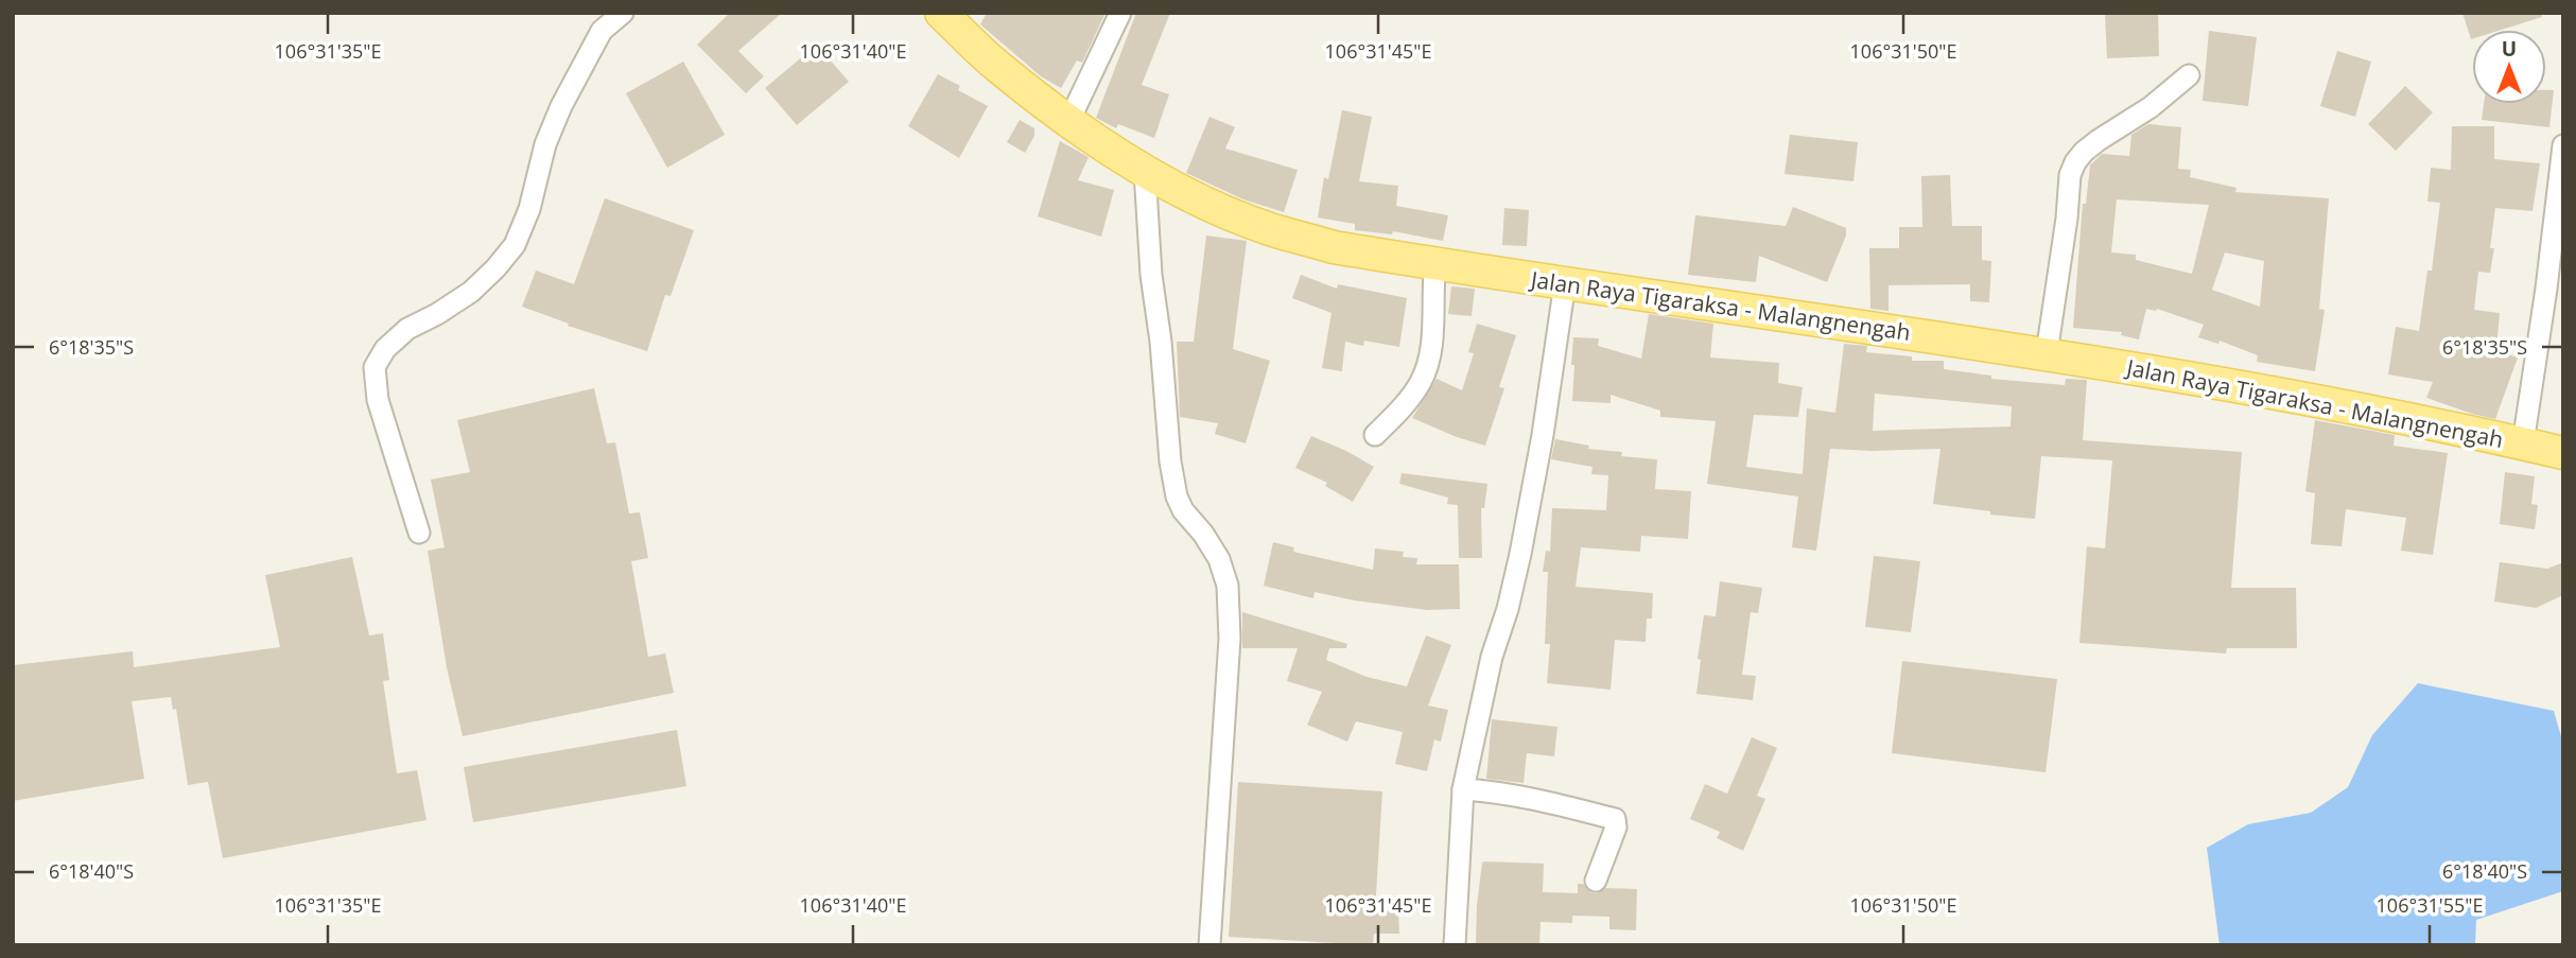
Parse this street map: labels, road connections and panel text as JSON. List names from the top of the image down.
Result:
{
  "streets": {
    "main road": ["Jalan Raya Tigaraksa - Malangnengah"]
  },
  "north": "top",
  "coordinates": [
    "106°31'35\"E",
    "106°31'40\"E",
    "106°31'45\"E",
    "106°31'50\"E",
    "6°18'35\"S",
    "6°18'40\"S",
    "106°31'55\"E"
  ]
}
